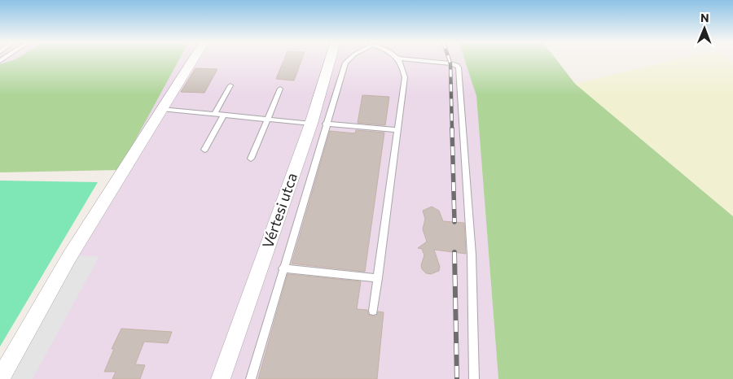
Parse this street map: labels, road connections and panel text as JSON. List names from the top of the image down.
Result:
{
  "streets": {
    "street": ["Vértesi utca"]
  },
  "north": "top"
}
